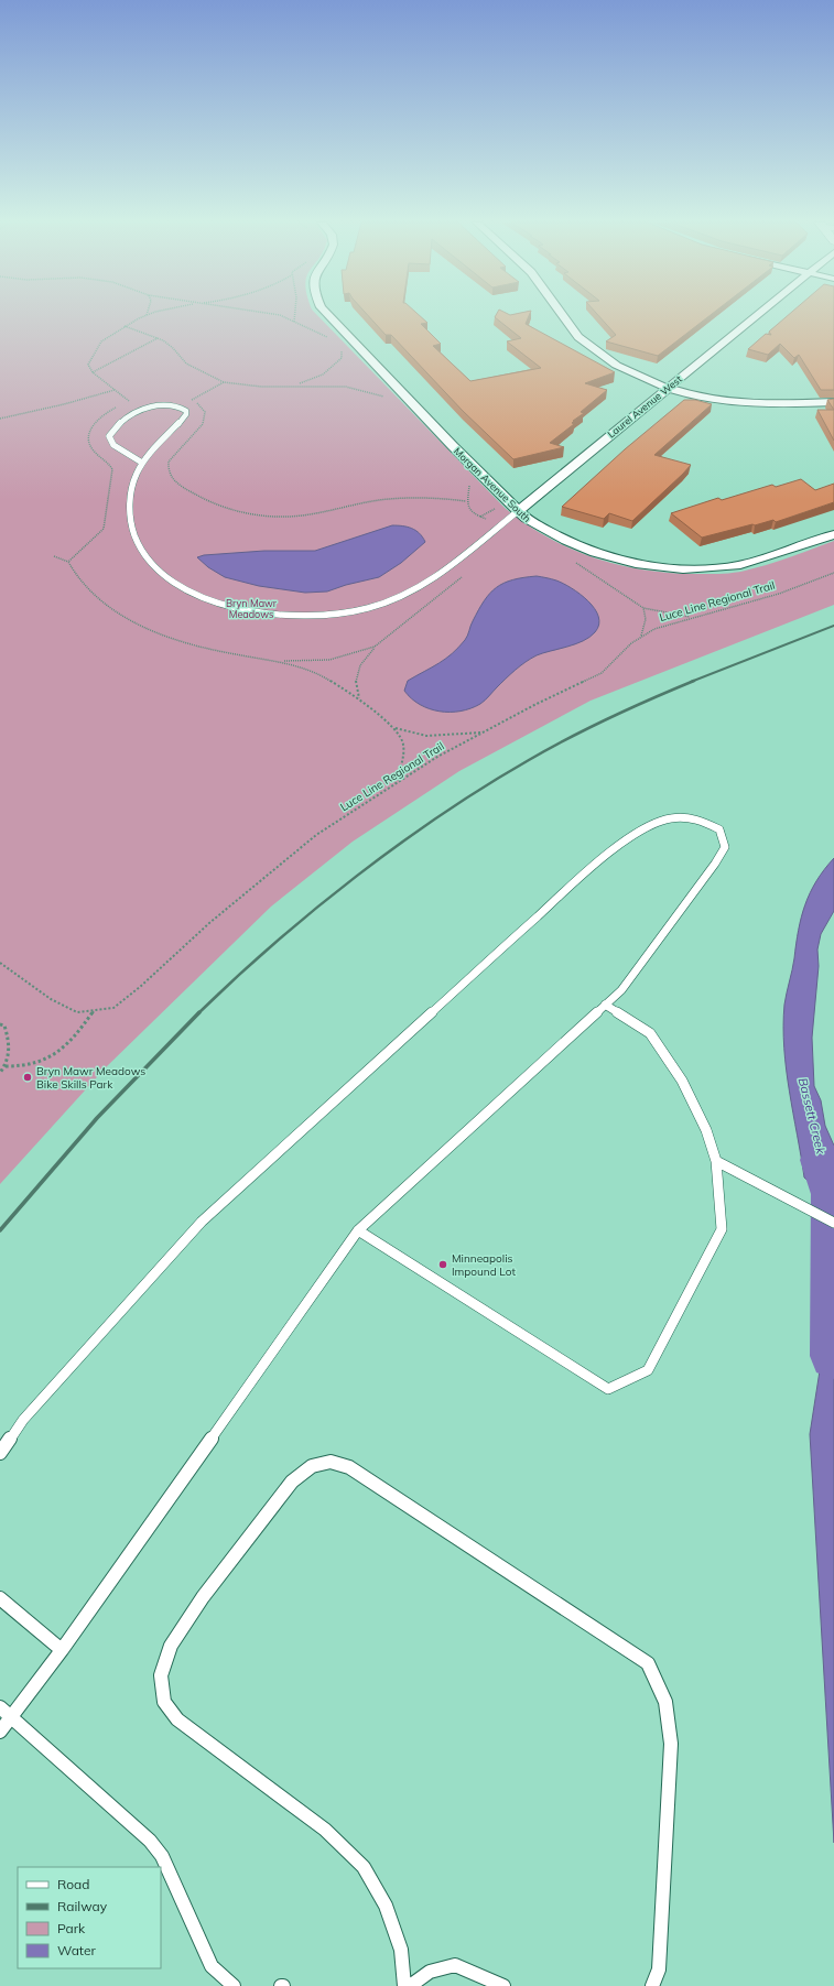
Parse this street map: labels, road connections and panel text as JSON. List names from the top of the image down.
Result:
{
  "streets": {
    "street": ["Laurel Avenue West", "Morgan Avenue South"],
    "path": ["Luce Line Regional Trail"]
  },
  "crossings": [
    ["Laurel Avenue West", "Morgan Avenue South"]
  ],
  "water": ["Bassett Creek"],
  "parks": ["Bryn Mawr Meadows"],
  "places": ["Bryn Mawr Meadows Bike Skills Park", "Minneapolis Impound Lot"],
  "legend": [
    "Road",
    "Railway",
    "Park",
    "Water"
  ]
}
